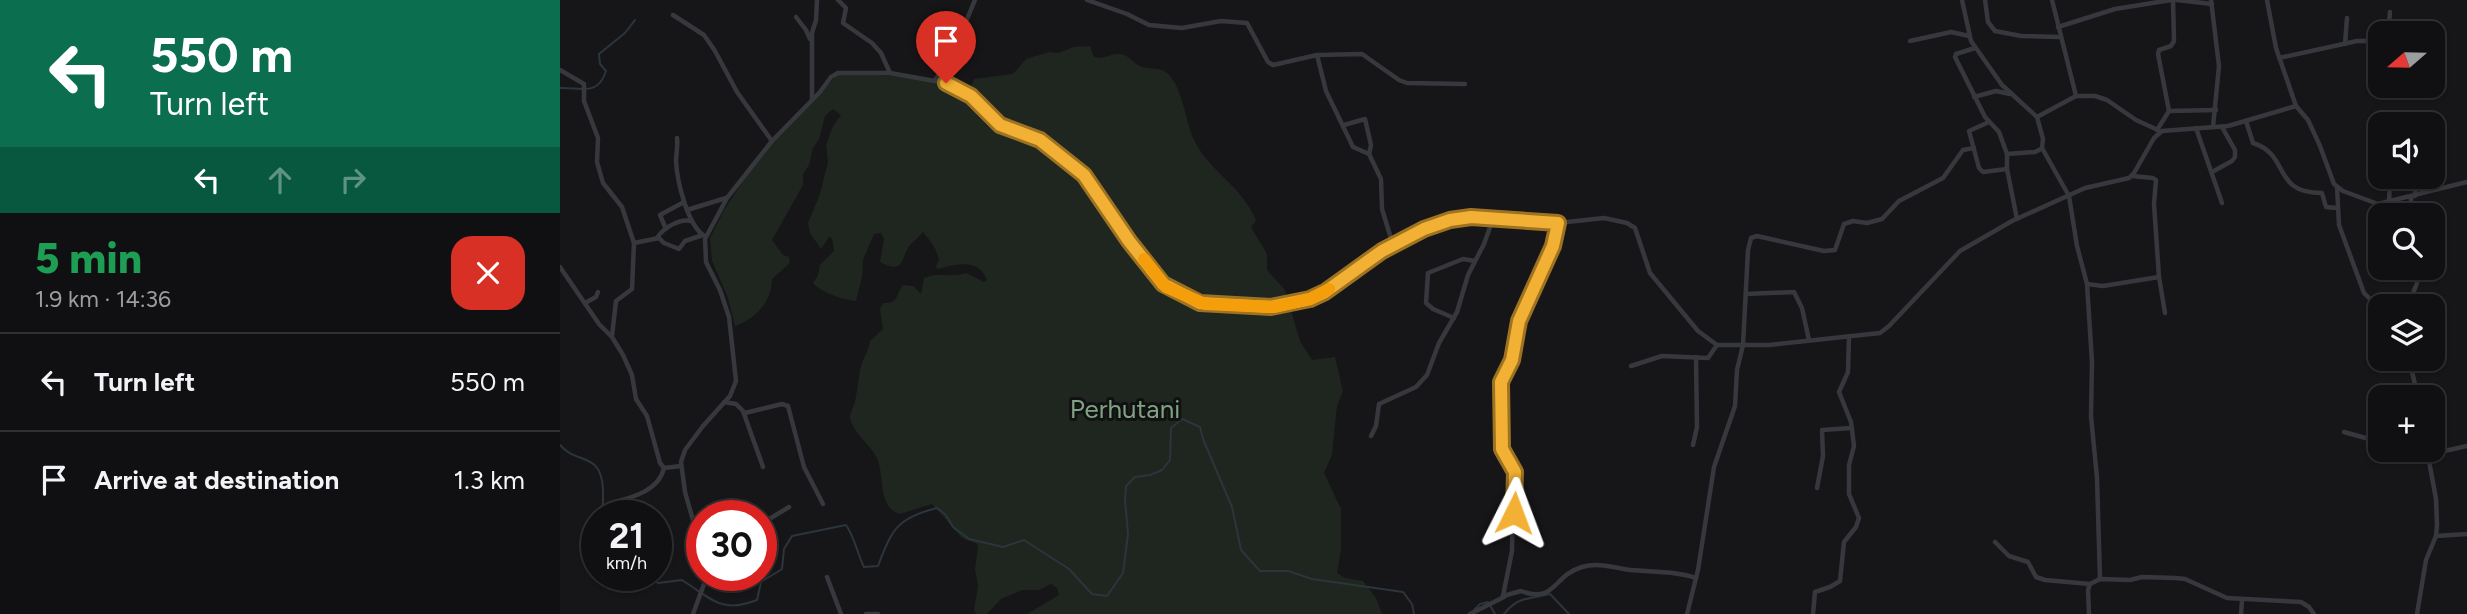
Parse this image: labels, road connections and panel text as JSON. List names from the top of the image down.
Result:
{
  "parks": ["Perhutani"],
  "north": "left",
  "page": {
    "turn": ["550 m", "Turn left"],
    "map_buttons": "+",
    "heading": ["5 min", "1.9 km · 14:36"],
    "list": [
      {
        "name": "Turn left",
        "value": "550 m"
      },
      {
        "name": "Arrive at destination",
        "value": "1.3 km"
      }
    ],
    "speed": "21 km/h",
    "limit": "30"
  }
}
